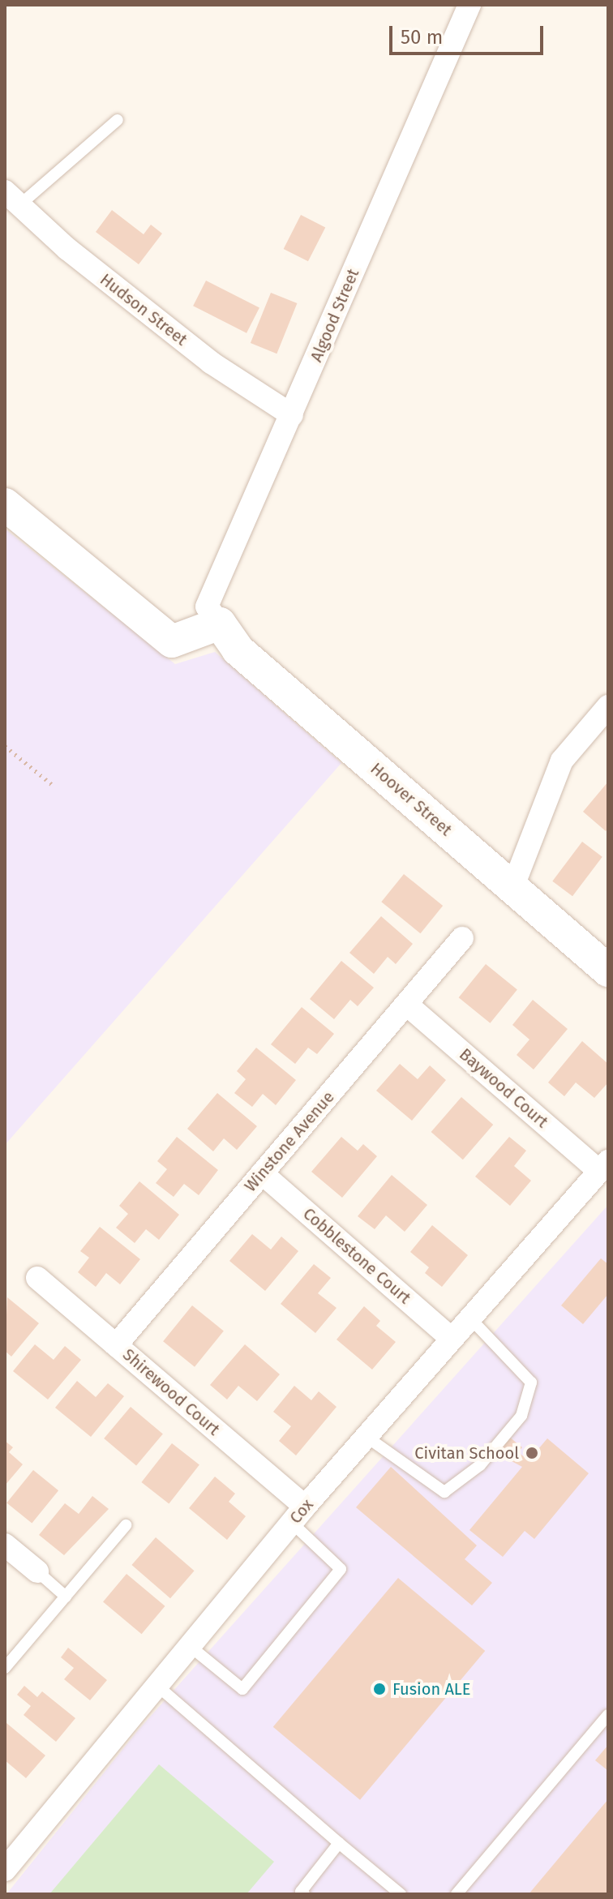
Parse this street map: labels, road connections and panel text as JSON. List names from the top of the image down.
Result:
{
  "streets": {
    "street": [
      "Hudson Street",
      "Algood Street",
      "Hoover Street",
      "Baywood Court",
      "Winstone Avenue",
      "Cobblestone Court",
      "Shirewood Court",
      "Cox"
    ]
  },
  "crossings": [
    ["Hudson Street", "Algood Street"],
    ["Algood Street", "Hoover Street"],
    ["Baywood Court", "Winstone Avenue"],
    ["Baywood Court", "Cox"],
    ["Winstone Avenue", "Cobblestone Court"],
    ["Winstone Avenue", "Shirewood Court"],
    ["Cobblestone Court", "Cox"],
    ["Shirewood Court", "Cox"]
  ],
  "places": ["Civitan School", "Fusion ALE"],
  "scale_bar": "50 m"
}
